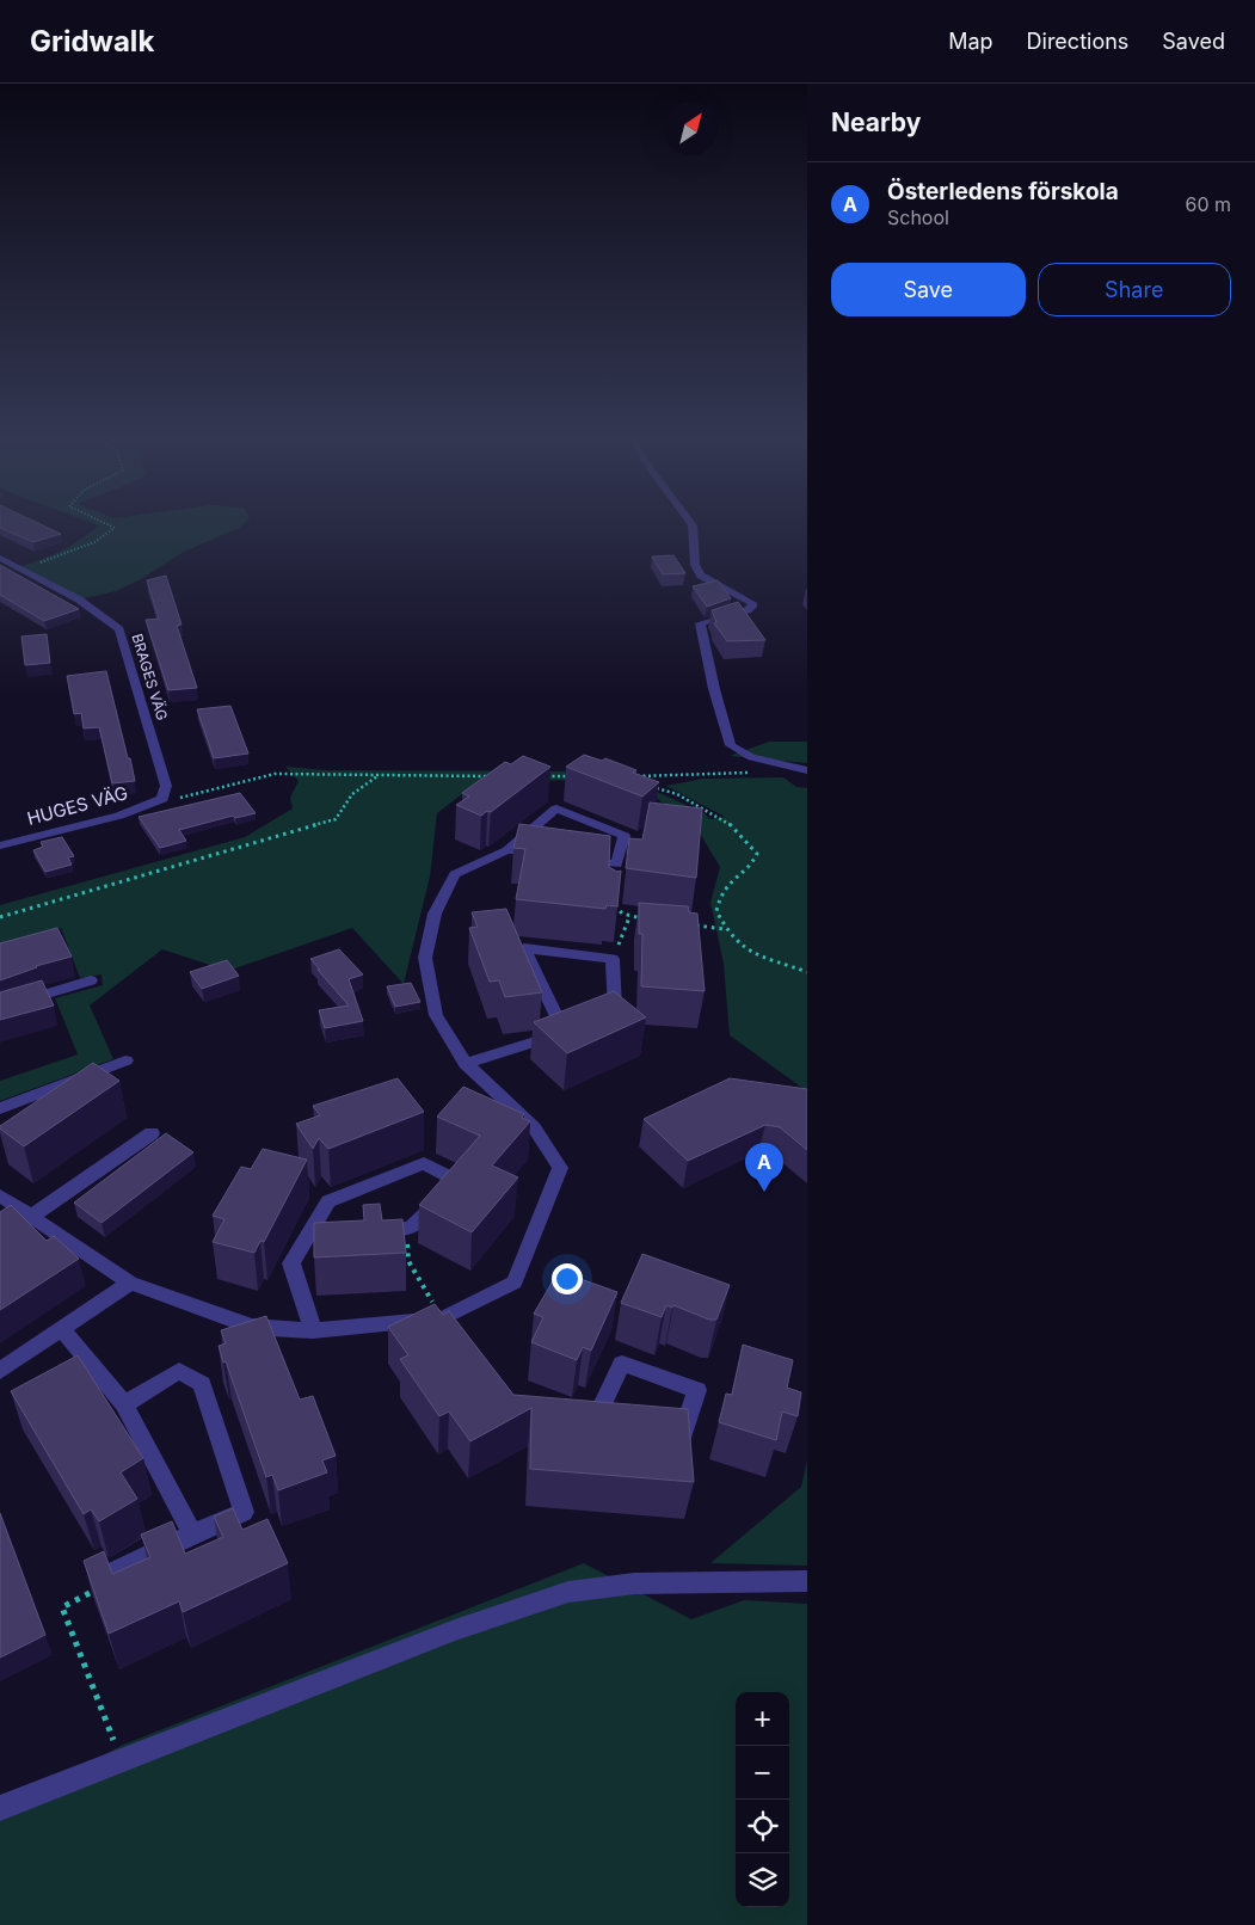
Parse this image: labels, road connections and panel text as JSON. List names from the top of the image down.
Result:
{
  "streets": {
    "street": ["BRAGES VÄG", "HUGES VÄG"]
  },
  "crossings": [
    ["BRAGES VÄG", "HUGES VÄG"]
  ],
  "north": "top right",
  "page": {
    "header": "Gridwalk",
    "nav": ["Map", "Directions", "Saved"],
    "heading": "Nearby",
    "list": [
      {
        "mark": "A",
        "name": "Österledens förskola",
        "note": "School",
        "value": "60 m"
      }
    ],
    "buttons": ["Save", "Share"],
    "pins": "A",
    "map_buttons": ["+", "−"]
  }
}
